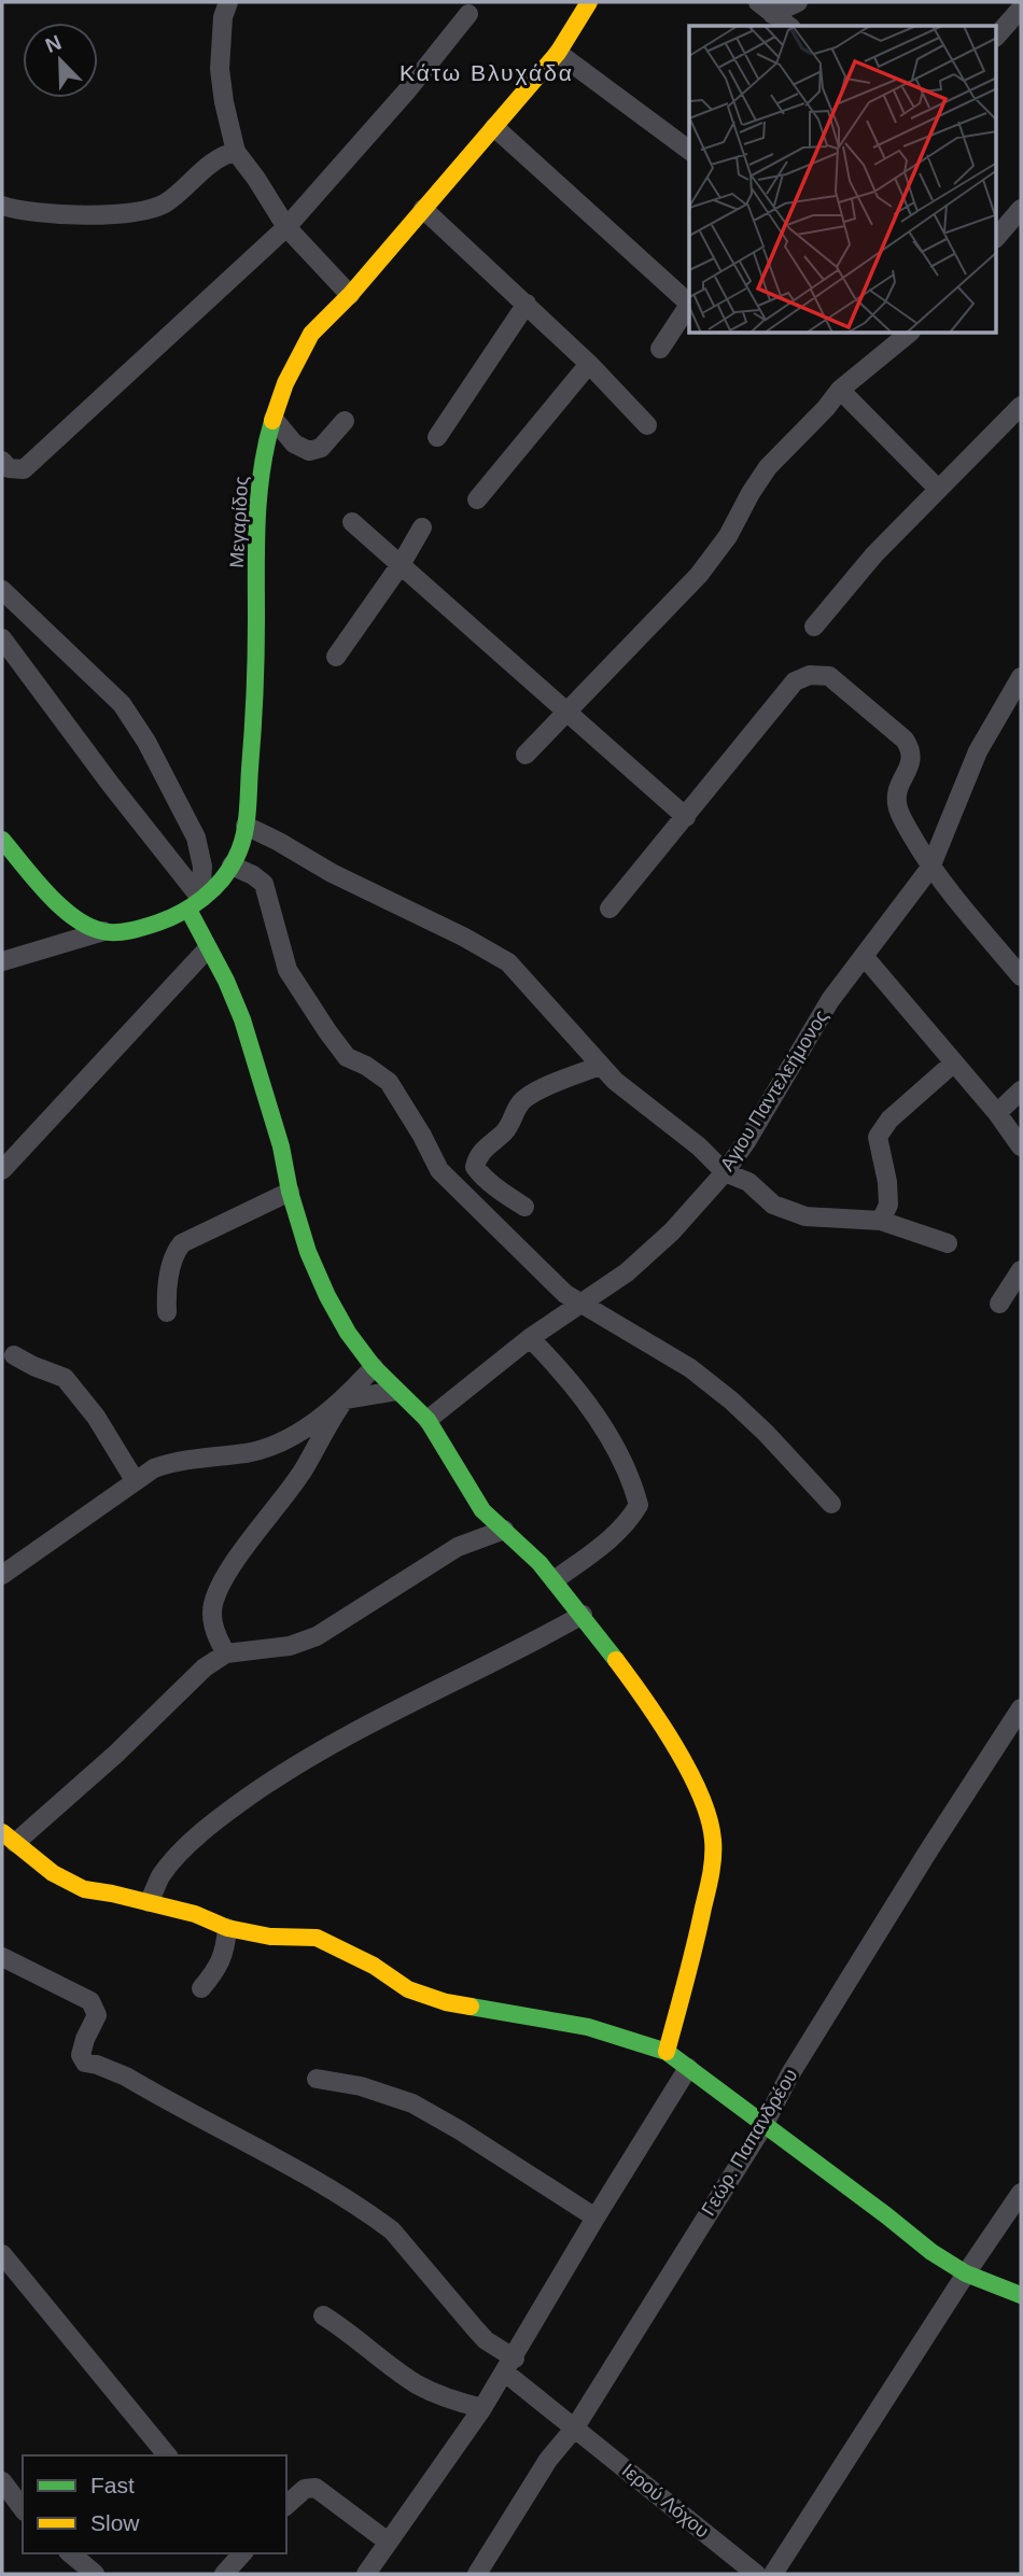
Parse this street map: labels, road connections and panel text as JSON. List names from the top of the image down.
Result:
{
  "streets": {
    "street": [
      "Μεγαρίδος",
      "Αγιου Παντελεήμονος",
      "Γεώρ. Παπανδρέου",
      "Ιερού Λόχου"
    ]
  },
  "crossings": [
    ["Γεώρ. Παπανδρέου", "Ιερού Λόχου"]
  ],
  "districts": ["Κάτω Βλυχάδα"],
  "legend": ["Fast", "Slow"],
  "north": "top left"
}
